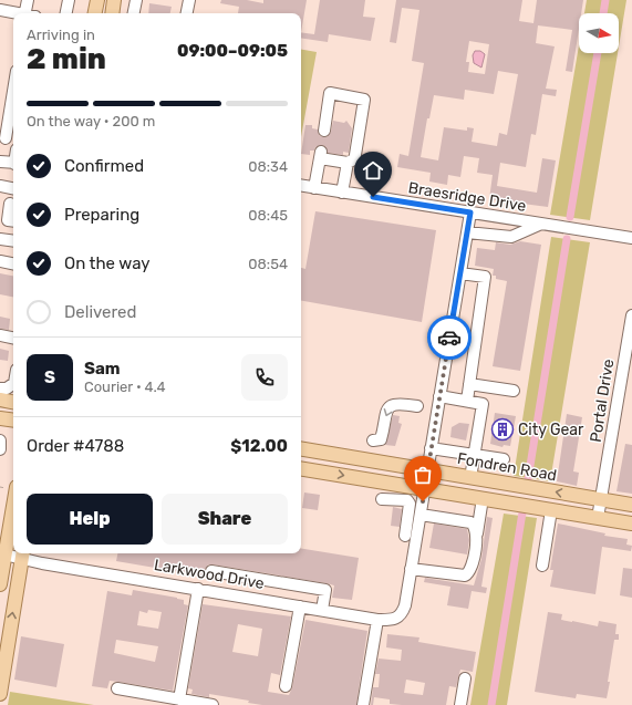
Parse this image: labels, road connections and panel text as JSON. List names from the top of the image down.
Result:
{
  "streets": {
    "main road": ["Fondren Road"],
    "street": ["Braesridge Drive", "Portal Drive", "Larkwood Drive"]
  },
  "crossings": [
    ["Portal Drive", "Fondren Road"]
  ],
  "places": {
    "building": ["City Gear"]
  },
  "north": "right",
  "page": {
    "heading": ["2 min", "Arriving in", "09:00–09:05"],
    "panel": [
      "Sam",
      "Courier · 4.4",
      "Order #4788",
      "$12.00"
    ],
    "bar": "On the way · 200 m",
    "list": [
      ["Confirmed", "08:34"],
      ["Preparing", "08:45"],
      ["On the way", "08:54"],
      "Delivered"
    ],
    "round": "S",
    "buttons": ["Help", "Share"]
  }
}
